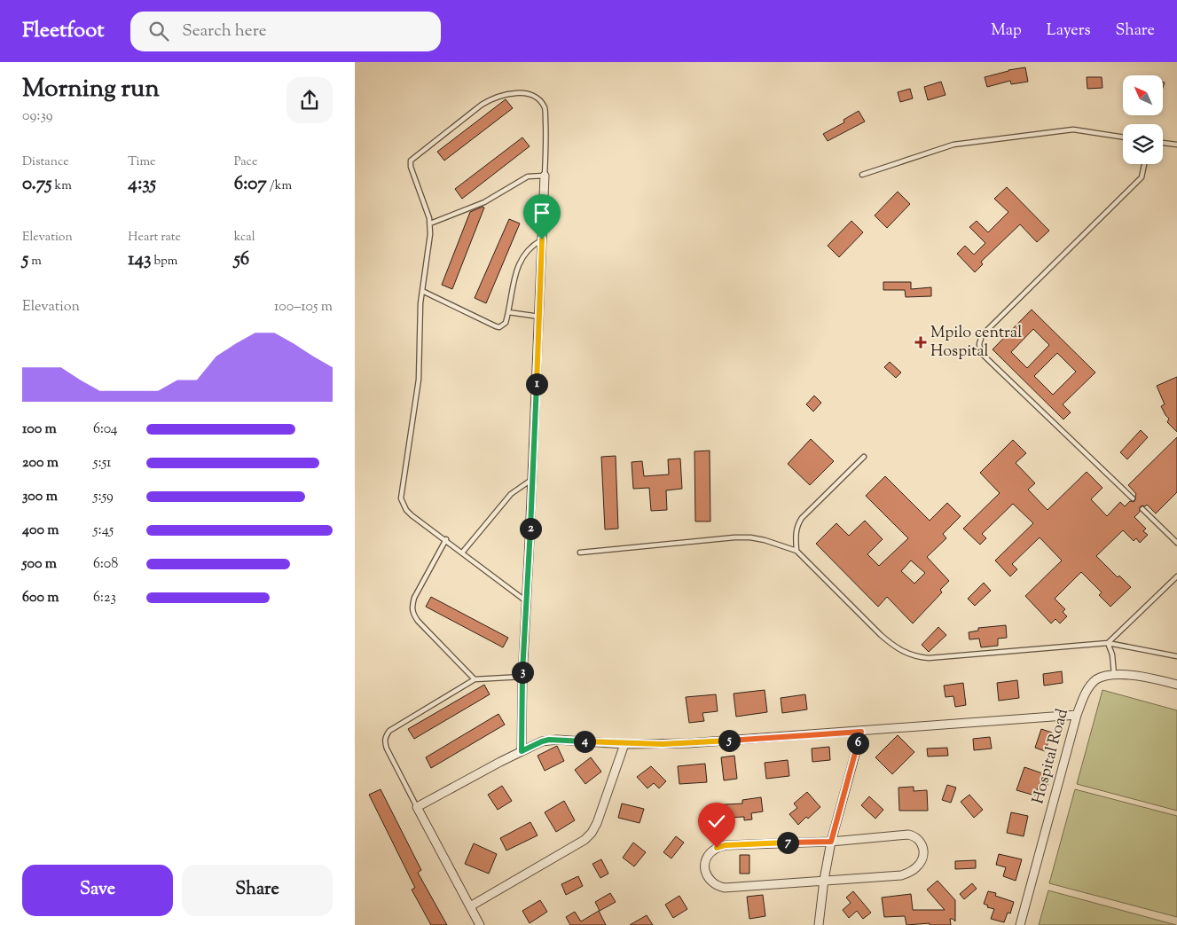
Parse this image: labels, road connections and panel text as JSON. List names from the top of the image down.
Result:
{
  "streets": {
    "street": ["Hospital Road"]
  },
  "places": {
    "health": ["Mpilo central Hospital"]
  },
  "north": "top left",
  "page": {
    "header": "Fleetfoot",
    "search": "Search here",
    "nav": ["Map", "Layers", "Share"],
    "heading": ["Morning run", "09:39"],
    "stats": [
      ["Distance", "0.75 km"],
      ["Time", "4:35"],
      ["Pace", "6:07 /km"],
      ["Elevation", "5 m"],
      ["Heart rate", "143 bpm"],
      ["kcal", "56"]
    ],
    "chart": ["Elevation", "100–105 m"],
    "pins": [
      "1",
      "2",
      "3",
      "5",
      "4",
      "6",
      "7"
    ],
    "list": [
      {
        "name": "100 m",
        "note": "6:04"
      },
      {
        "name": "200 m",
        "note": "5:51"
      },
      {
        "name": "300 m",
        "note": "5:59"
      },
      {
        "name": "400 m",
        "note": "5:45"
      },
      {
        "name": "500 m",
        "note": "6:08"
      },
      {
        "name": "600 m",
        "note": "6:23"
      }
    ],
    "buttons": ["Save", "Share"]
  }
}
